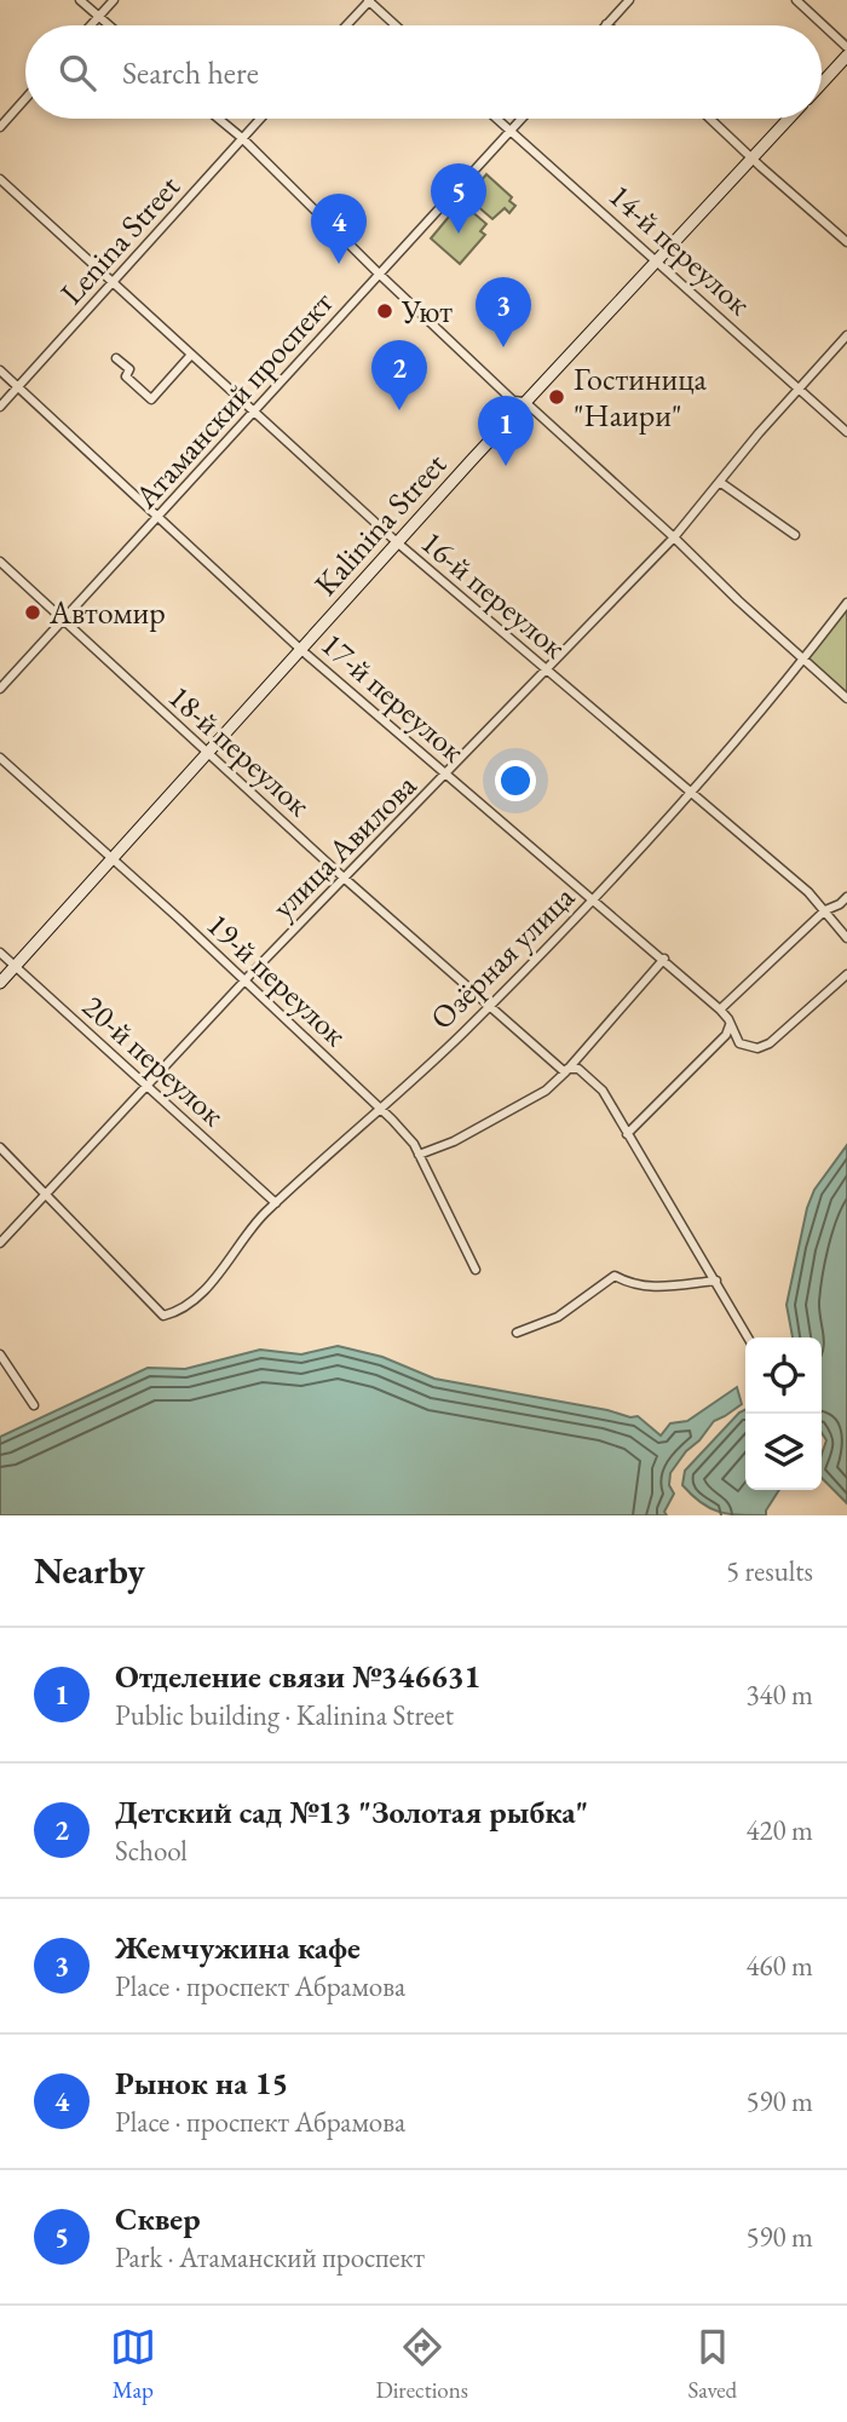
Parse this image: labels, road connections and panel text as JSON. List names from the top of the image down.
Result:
{
  "streets": {
    "main road": ["Kalinina Street"],
    "street": [
      "Lenina Street",
      "14-й переулок",
      "Атаманский проспект",
      "16-й переулок",
      "17-й переулок",
      "18-й переулок",
      "улица Авилова",
      "Озёрная улица",
      "19-й переулок",
      "20-й переулок"
    ]
  },
  "crossings": [
    ["Lenina Street", "16-й переулок"],
    ["Lenina Street", "17-й переулок"],
    ["14-й переулок", "Атаманский проспект"],
    ["14-й переулок", "Kalinina Street"],
    ["14-й переулок", "улица Авилова"],
    ["Атаманский проспект", "16-й переулок"],
    ["Атаманский проспект", "17-й переулок"],
    ["Атаманский проспект", "18-й переулок"],
    ["Kalinina Street", "16-й переулок"],
    ["Kalinina Street", "17-й переулок"],
    ["Kalinina Street", "18-й переулок"],
    ["Kalinina Street", "19-й переулок"],
    ["Kalinina Street", "20-й переулок"],
    ["16-й переулок", "улица Авилова"],
    ["16-й переулок", "Озёрная улица"],
    ["17-й переулок", "улица Авилова"],
    ["17-й переулок", "Озёрная улица"],
    ["18-й переулок", "улица Авилова"],
    ["18-й переулок", "Озёрная улица"],
    ["улица Авилова", "Озёрная улица"],
    ["улица Авилова", "19-й переулок"],
    ["улица Авилова", "20-й переулок"],
    ["Озёрная улица", "19-й переулок"],
    ["Озёрная улица", "20-й переулок"]
  ],
  "places": ["Уют", "Гостиница \"Наири\"", "Автомир"],
  "page": {
    "search": "Search here",
    "pins": [
      "5",
      "4",
      "3",
      "2",
      "1"
    ],
    "heading": ["Nearby", "5 results"],
    "list": [
      {
        "mark": "1",
        "name": "Отделение связи №346631",
        "note": "Public building · Kalinina Street",
        "value": "340 m"
      },
      {
        "mark": "2",
        "name": "Детский сад №13 \"Золотая рыбка\"",
        "note": "School",
        "value": "420 m"
      },
      {
        "mark": "3",
        "name": "Жемчужина кафе",
        "note": "Place · проспект Абрамова",
        "value": "460 m"
      },
      {
        "mark": "4",
        "name": "Рынок на 15",
        "note": "Place · проспект Абрамова",
        "value": "590 m"
      },
      {
        "mark": "5",
        "name": "Сквер",
        "note": "Park · Атаманский проспект",
        "value": "590 m"
      }
    ],
    "nav": ["Map", "Directions", "Saved"]
  }
}
